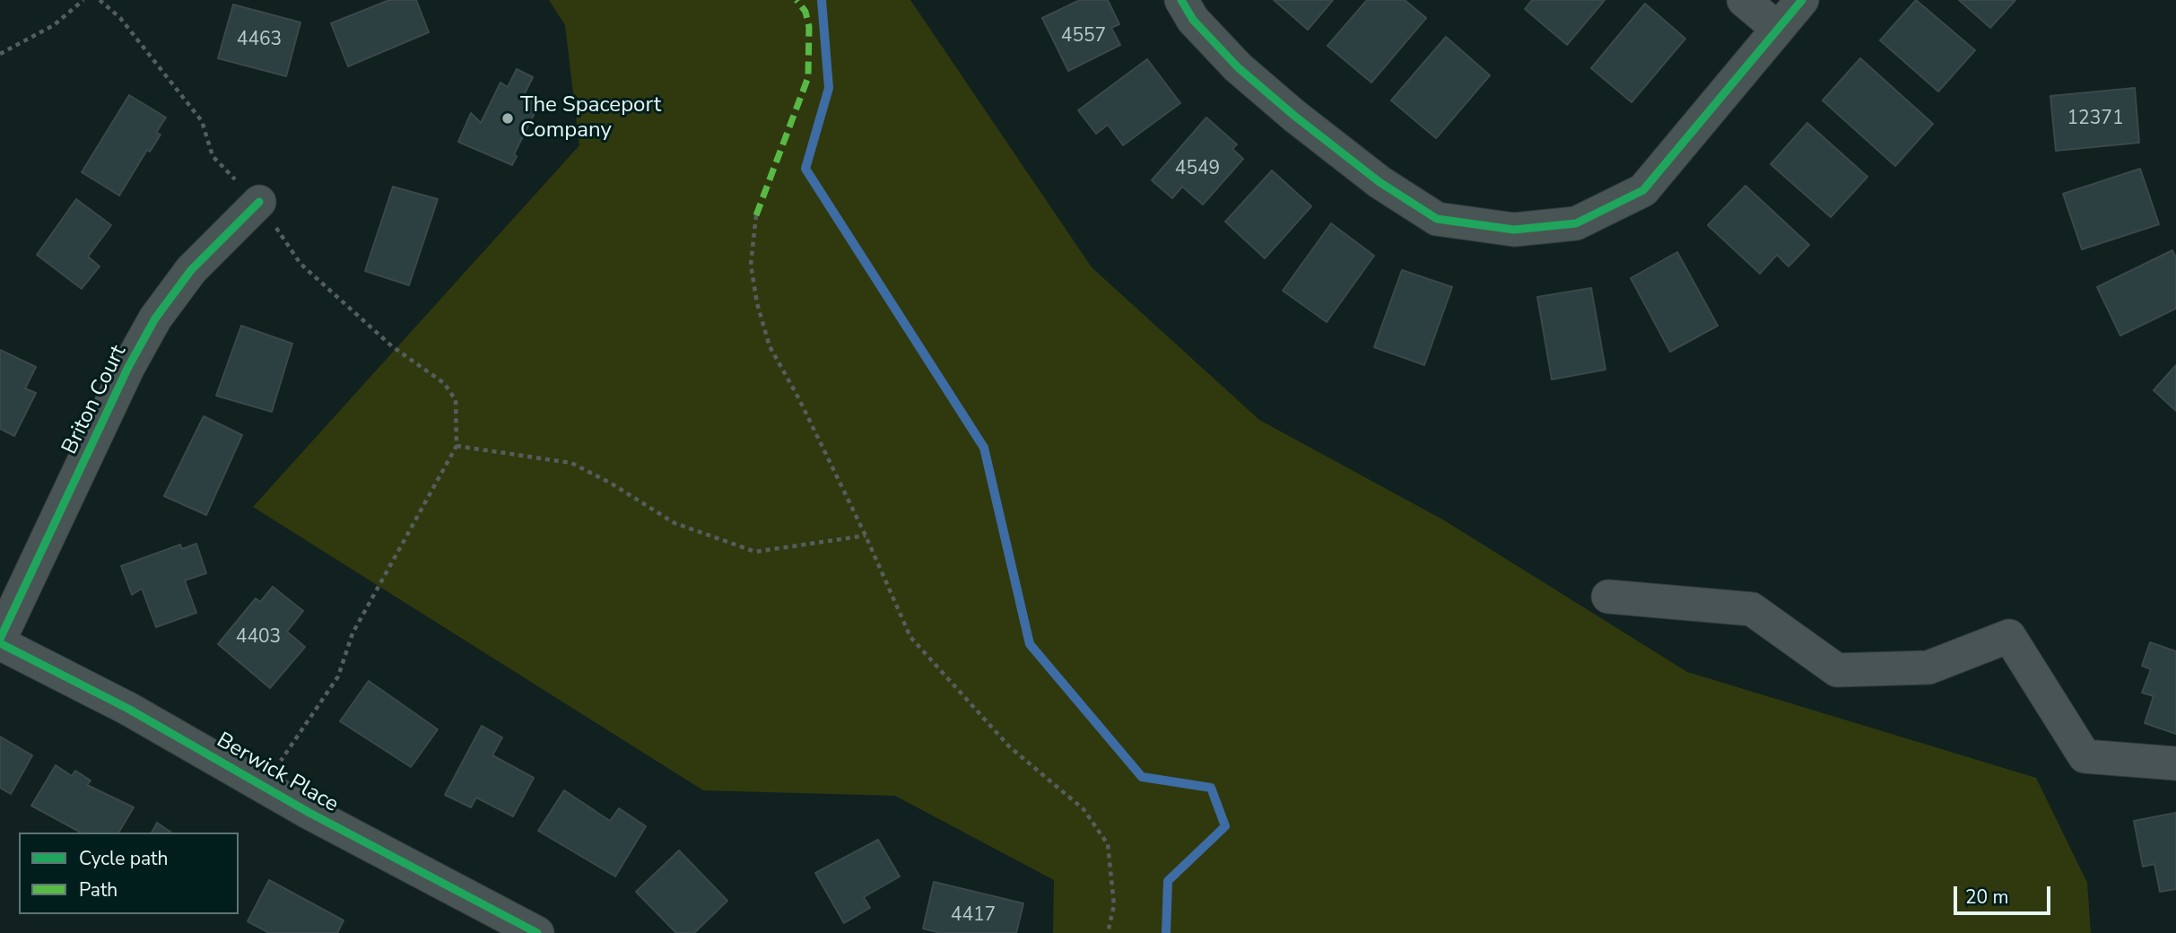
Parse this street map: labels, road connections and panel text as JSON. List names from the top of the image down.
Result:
{
  "streets": {
    "street": ["Briton Court", "Berwick Place"]
  },
  "crossings": [
    ["Briton Court", "Berwick Place"]
  ],
  "places": ["The Spaceport Company"],
  "house_numbers": [
    "4557",
    "4463",
    "12371",
    "4549",
    "4403",
    "4417"
  ],
  "legend": ["Cycle path", "Path"],
  "scale_bar": "20 m"
}
